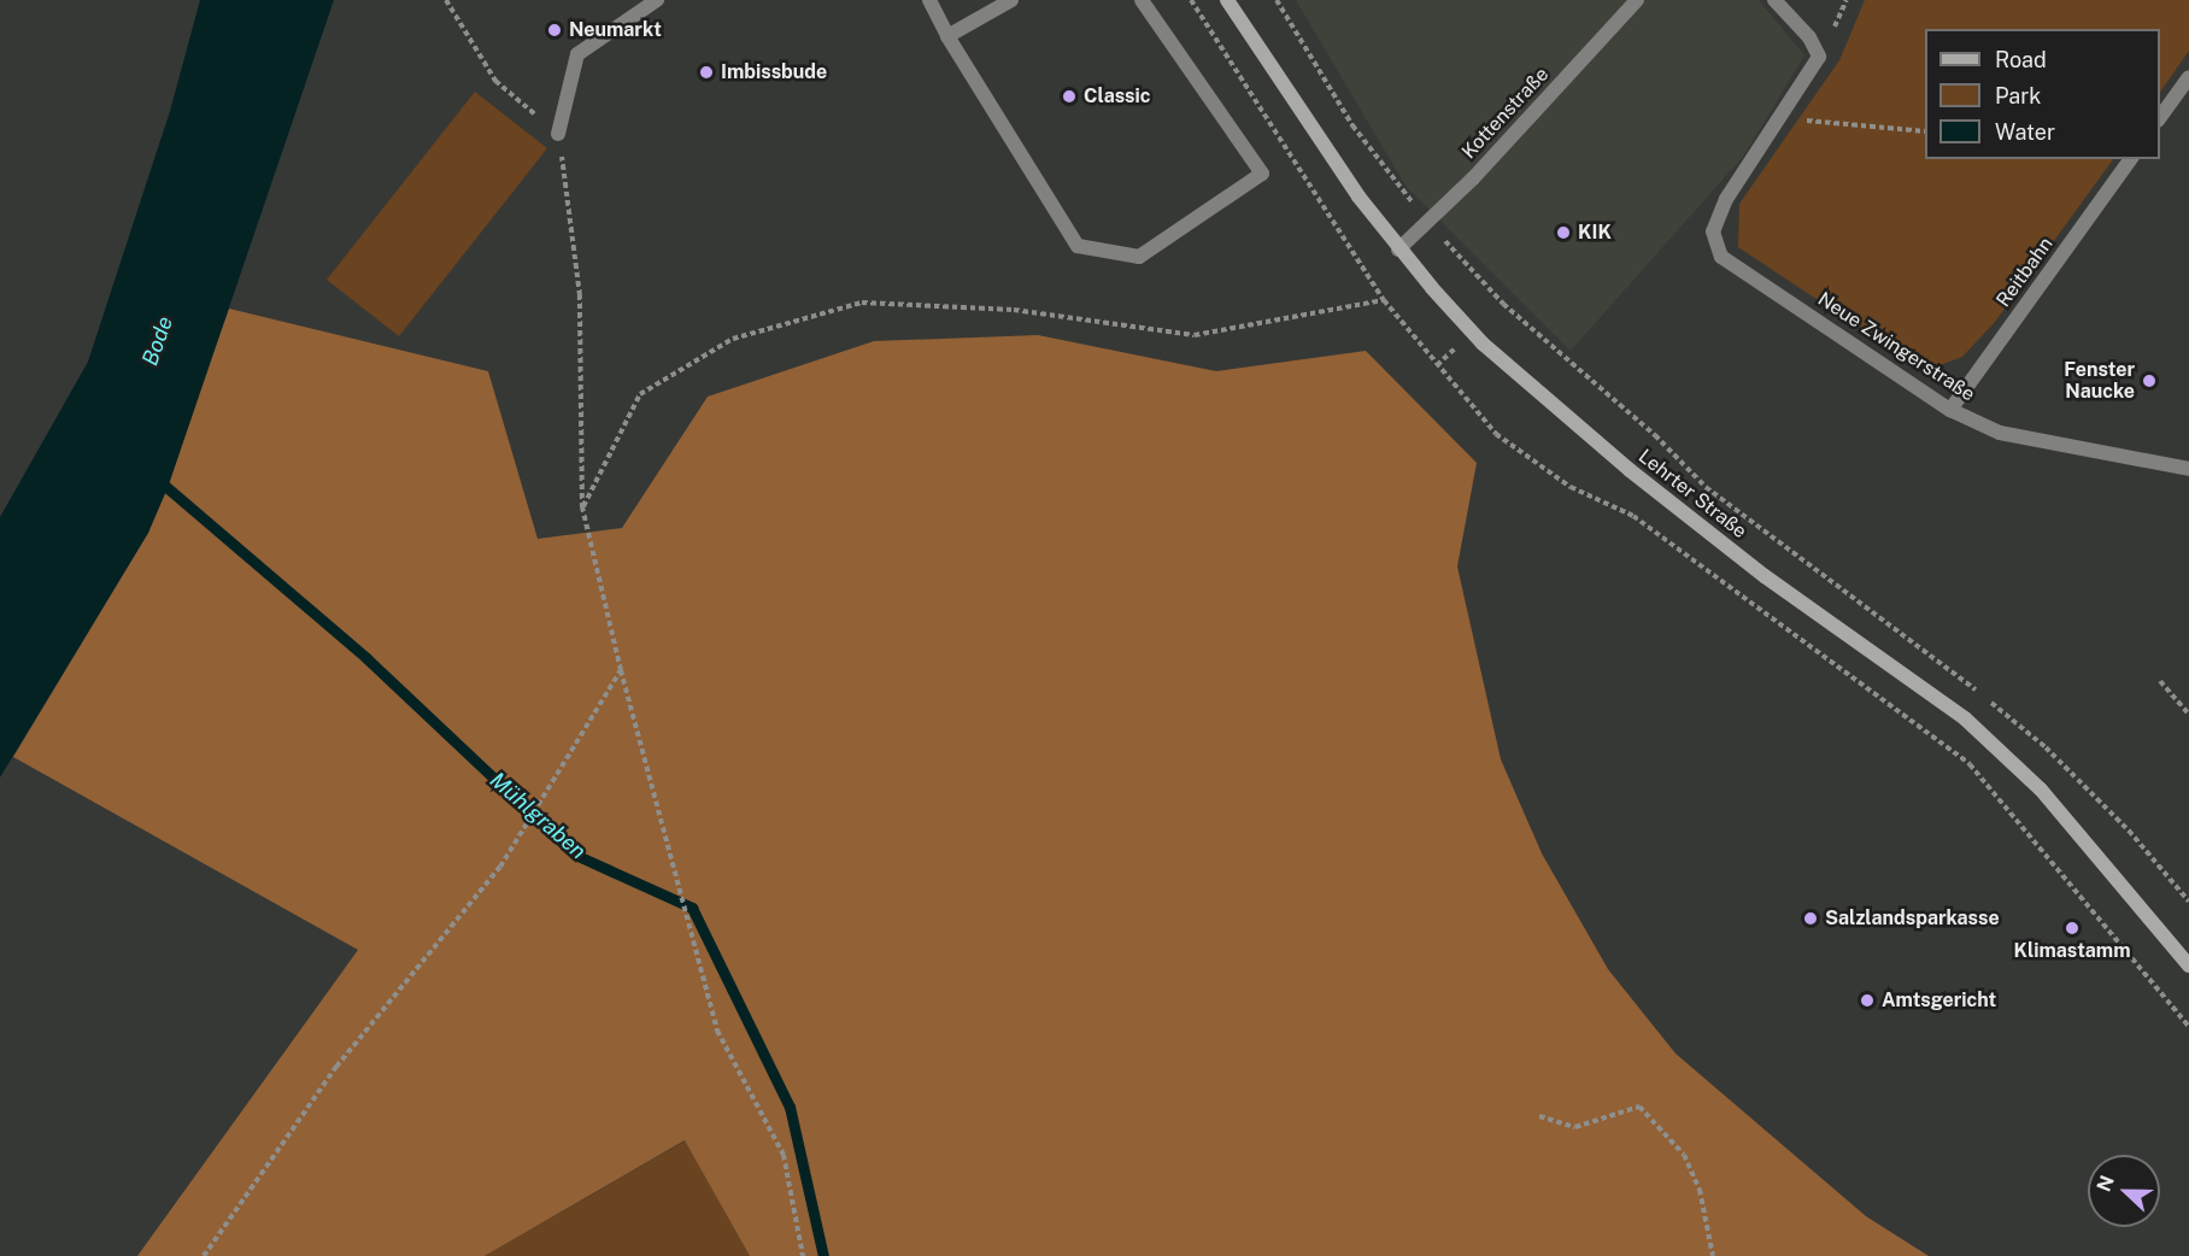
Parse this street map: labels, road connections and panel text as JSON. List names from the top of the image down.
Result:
{
  "streets": {
    "main road": ["Lehrter Straße"],
    "street": ["Kottenstraße", "Reitbahn", "Neue Zwingerstraße"]
  },
  "crossings": [
    ["Kottenstraße", "Lehrter Straße"],
    ["Reitbahn", "Neue Zwingerstraße"]
  ],
  "water": ["Bode", "Mühlgraben"],
  "places": [
    "Neumarkt",
    "Imbissbude",
    "Classic",
    "KIK",
    "Fenster Naucke",
    "Salzlandsparkasse",
    "Klimastamm",
    "Amtsgericht"
  ],
  "legend": ["Road", "Park", "Water"],
  "north": "left"
}
